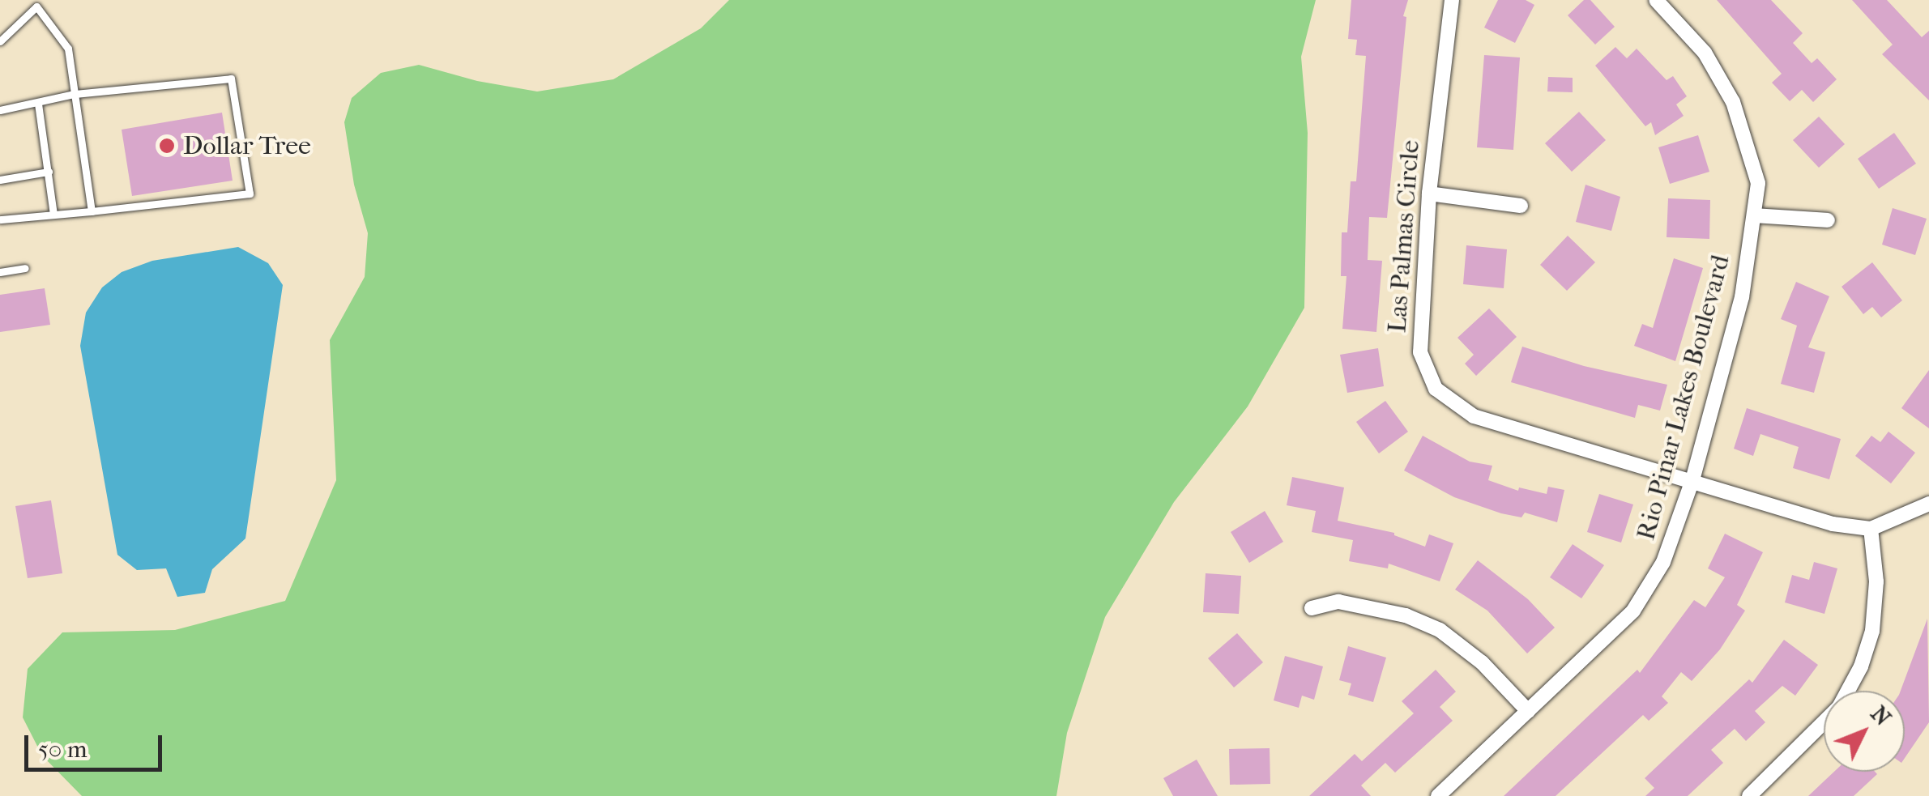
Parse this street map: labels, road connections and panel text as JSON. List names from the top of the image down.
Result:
{
  "streets": {
    "street": ["Las Palmas Circle", "Rio Pinar Lakes Boulevard"]
  },
  "crossings": [
    ["Las Palmas Circle", "Rio Pinar Lakes Boulevard"]
  ],
  "places": ["Dollar Tree"],
  "scale_bar": "50 m",
  "north": "top right"
}
